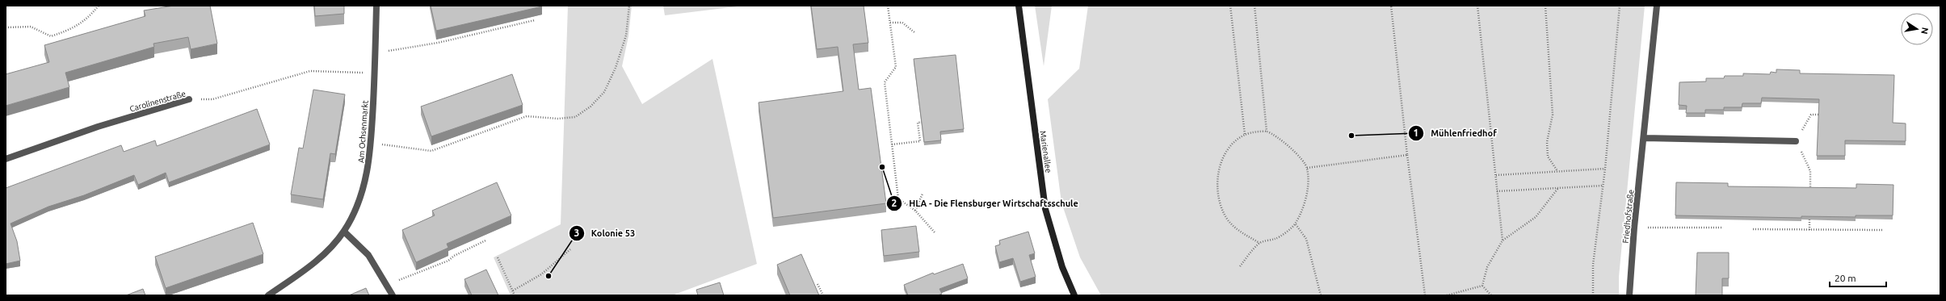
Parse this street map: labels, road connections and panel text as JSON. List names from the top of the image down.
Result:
{
  "streets": {
    "main road": ["Marienallee"],
    "street": ["Carolinenstraße", "Am Ochsenmarkt", "Friedhofstraße"]
  },
  "crossings": [
    ["Carolinenstraße", "Am Ochsenmarkt"]
  ],
  "places": ["Mühlenfriedhof", "HLA - Die Flensburger Wirtschaftsschule", "Kolonie 53"],
  "scale_bar": "20 m",
  "north": "right"
}
